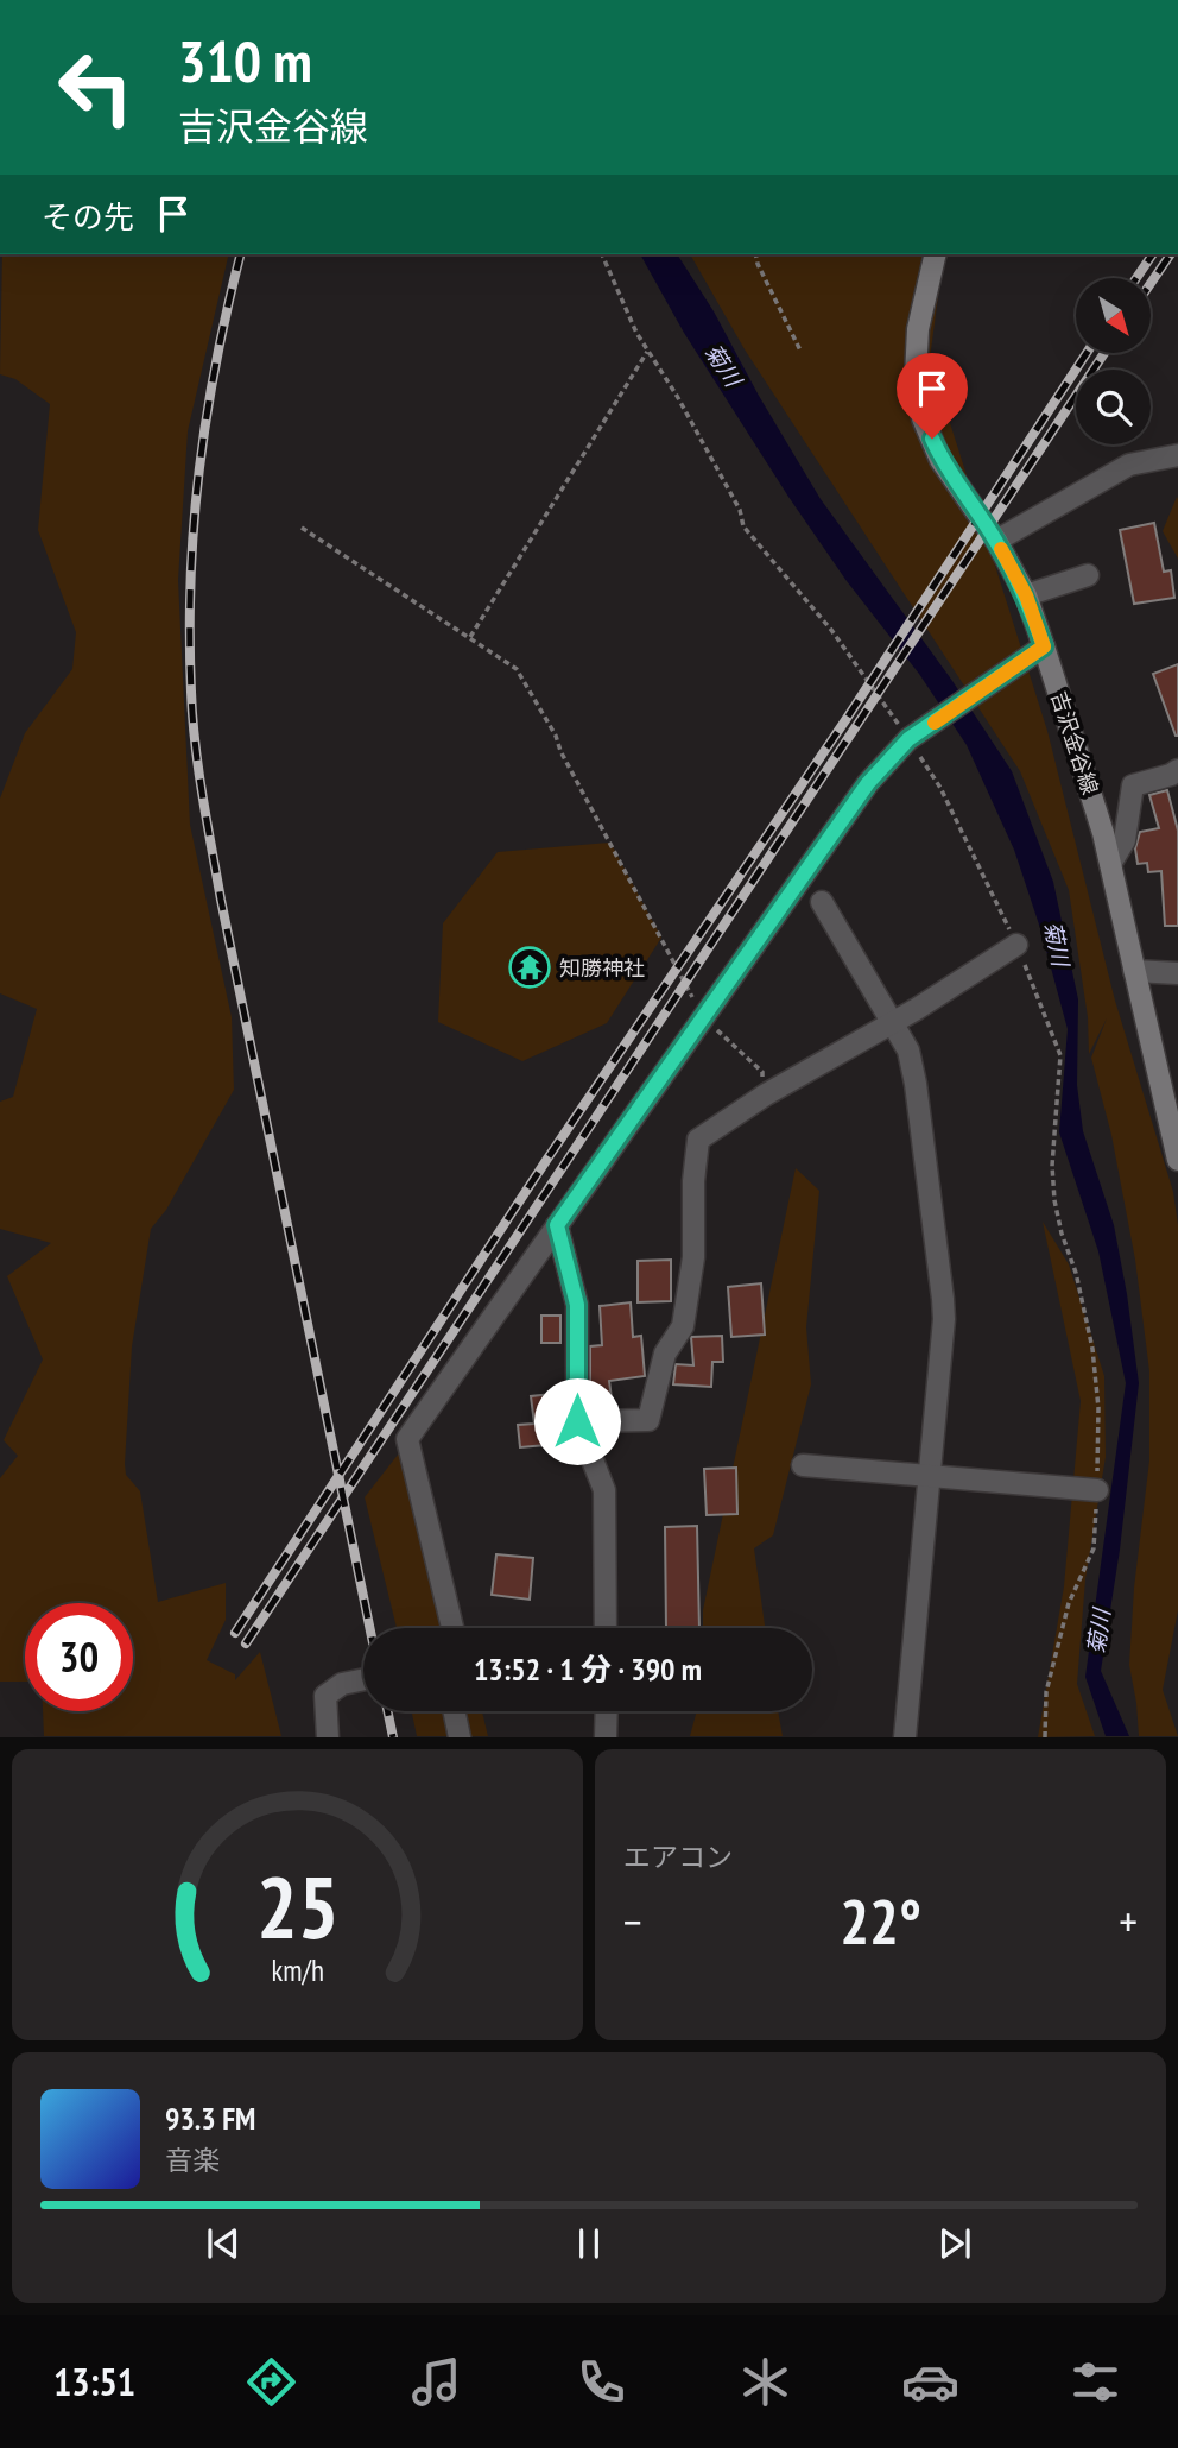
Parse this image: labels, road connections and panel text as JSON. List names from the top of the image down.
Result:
{
  "streets": {
    "main road": ["吉沢金谷線"]
  },
  "water": ["菊川"],
  "places": {
    "temple": ["知勝神社"]
  },
  "north": "bottom right",
  "page": {
    "turn": ["310 m", "吉沢金谷線"],
    "then": "その先",
    "limit": "30",
    "trip": "13:52 · 1 分 · 390 m",
    "tile": "エアコン",
    "heat": ["−", "22°", "+"],
    "song": ["93.3 FM", "音楽"],
    "tabs": "13:51",
    "gauge": ["25", "km/h"]
  }
}
